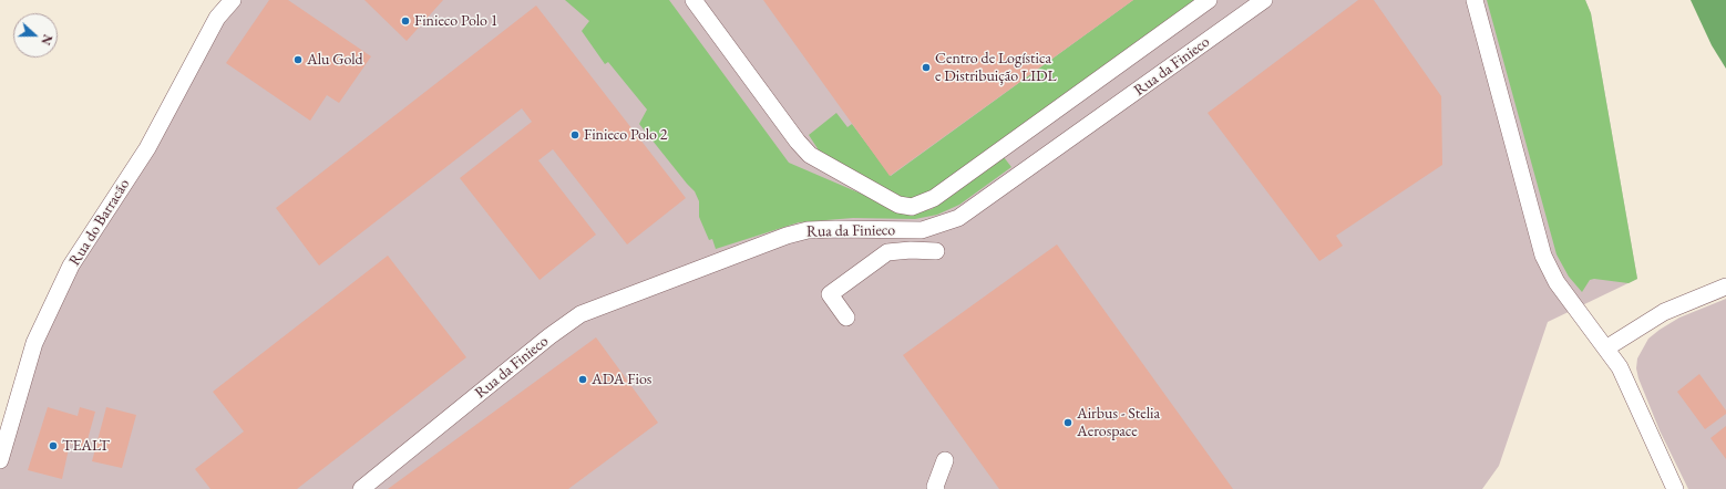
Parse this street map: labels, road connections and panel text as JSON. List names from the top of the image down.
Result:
{
  "streets": {
    "street": ["Rua da Finieco", "Rua do Barracão"]
  },
  "places": [
    "Finieco Polo 1",
    "Alu Gold",
    "Centro de Logística e Distribuição LIDL",
    "Finieco Polo 2",
    "ADA Fios",
    "Airbus - Stelia Aerospace",
    "TEALT"
  ],
  "north": "right"
}
